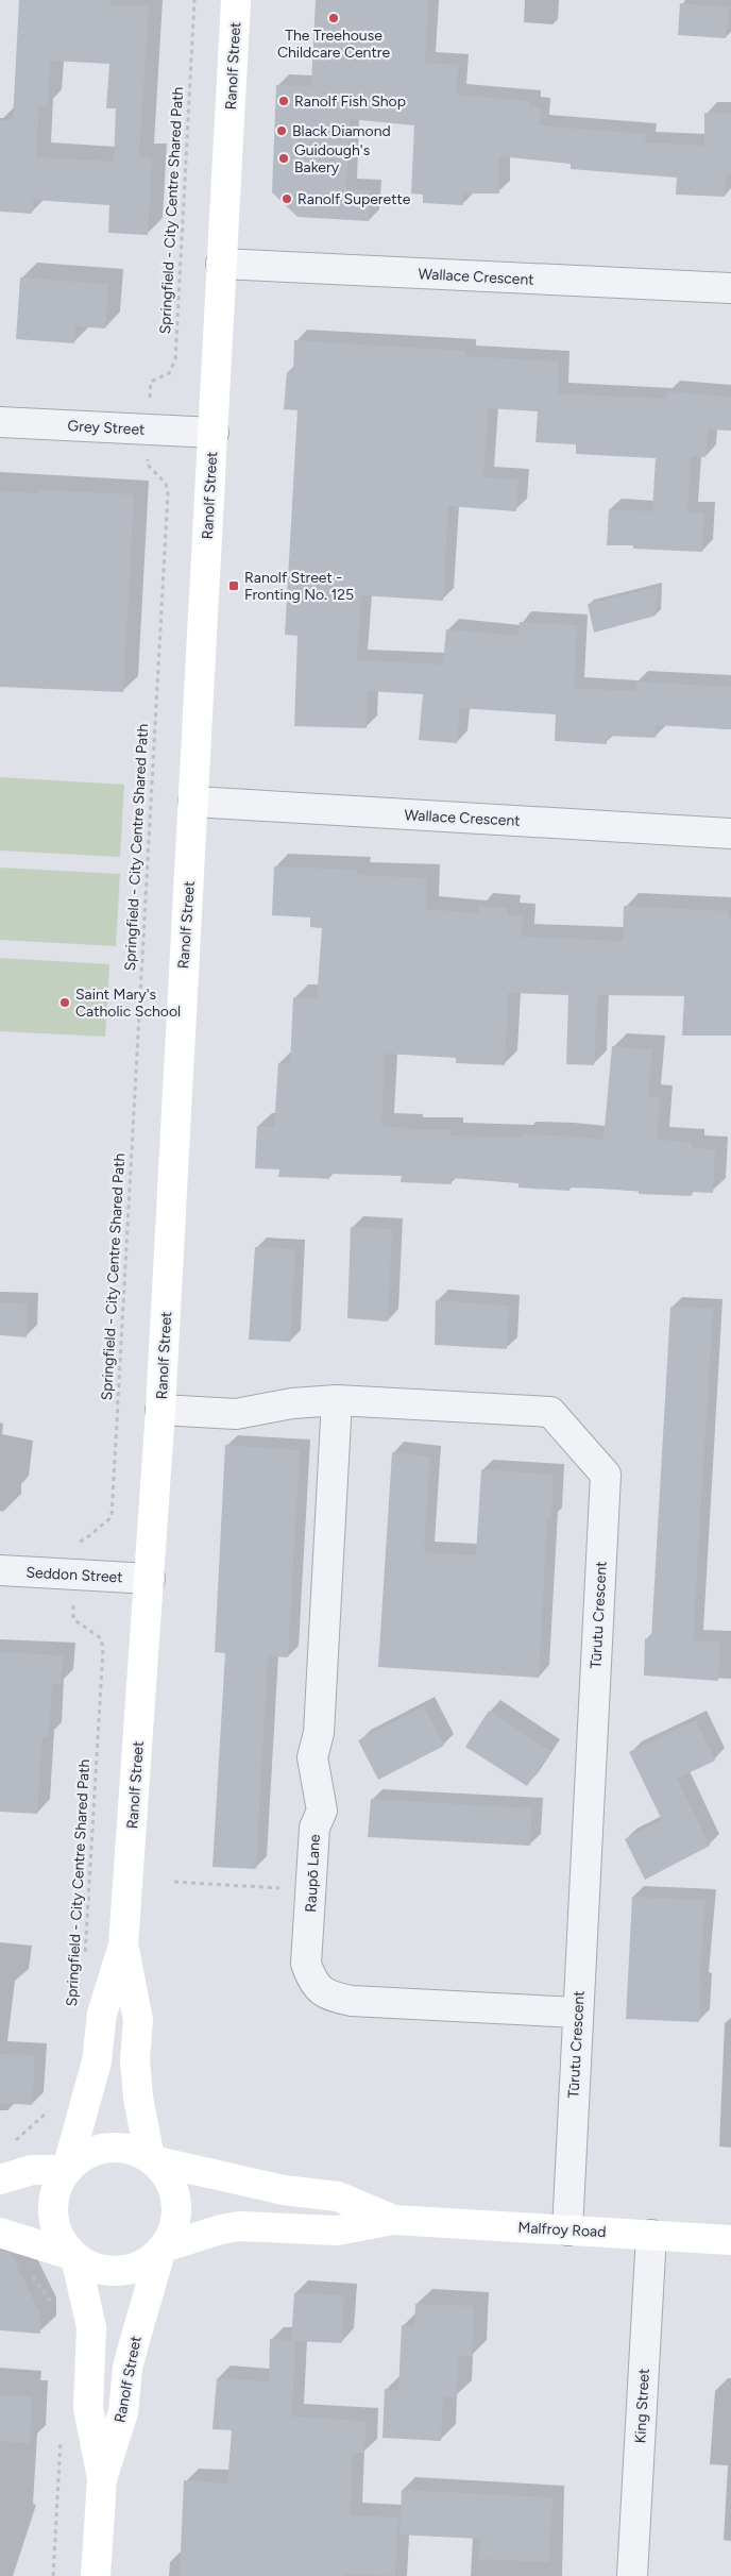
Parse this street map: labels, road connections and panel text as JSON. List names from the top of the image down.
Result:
{
  "streets": {
    "street": [
      "Ranolf Street",
      "Wallace Crescent",
      "Grey Street",
      "Seddon Street",
      "Tūrutu Crescent",
      "Raupō Lane",
      "Malfroy Road",
      "King Street"
    ],
    "path": ["Springfield - City Centre Shared Path"]
  },
  "crossings": [
    ["Ranolf Street", "Wallace Crescent"],
    ["Ranolf Street", "Grey Street"],
    ["Ranolf Street", "Seddon Street"],
    ["Ranolf Street", "Tūrutu Crescent"],
    ["Ranolf Street", "Malfroy Road"],
    ["Tūrutu Crescent", "Raupō Lane"],
    ["Tūrutu Crescent", "Malfroy Road"],
    ["Malfroy Road", "King Street"]
  ],
  "places": {
    "other": [
      "The Treehouse Childcare Centre",
      "Ranolf Fish Shop",
      "Black Diamond",
      "Guidough's Bakery",
      "Ranolf Superette",
      "Saint Mary's Catholic School"
    ],
    "transit": ["Ranolf Street - Fronting No. 125"]
  }
}
